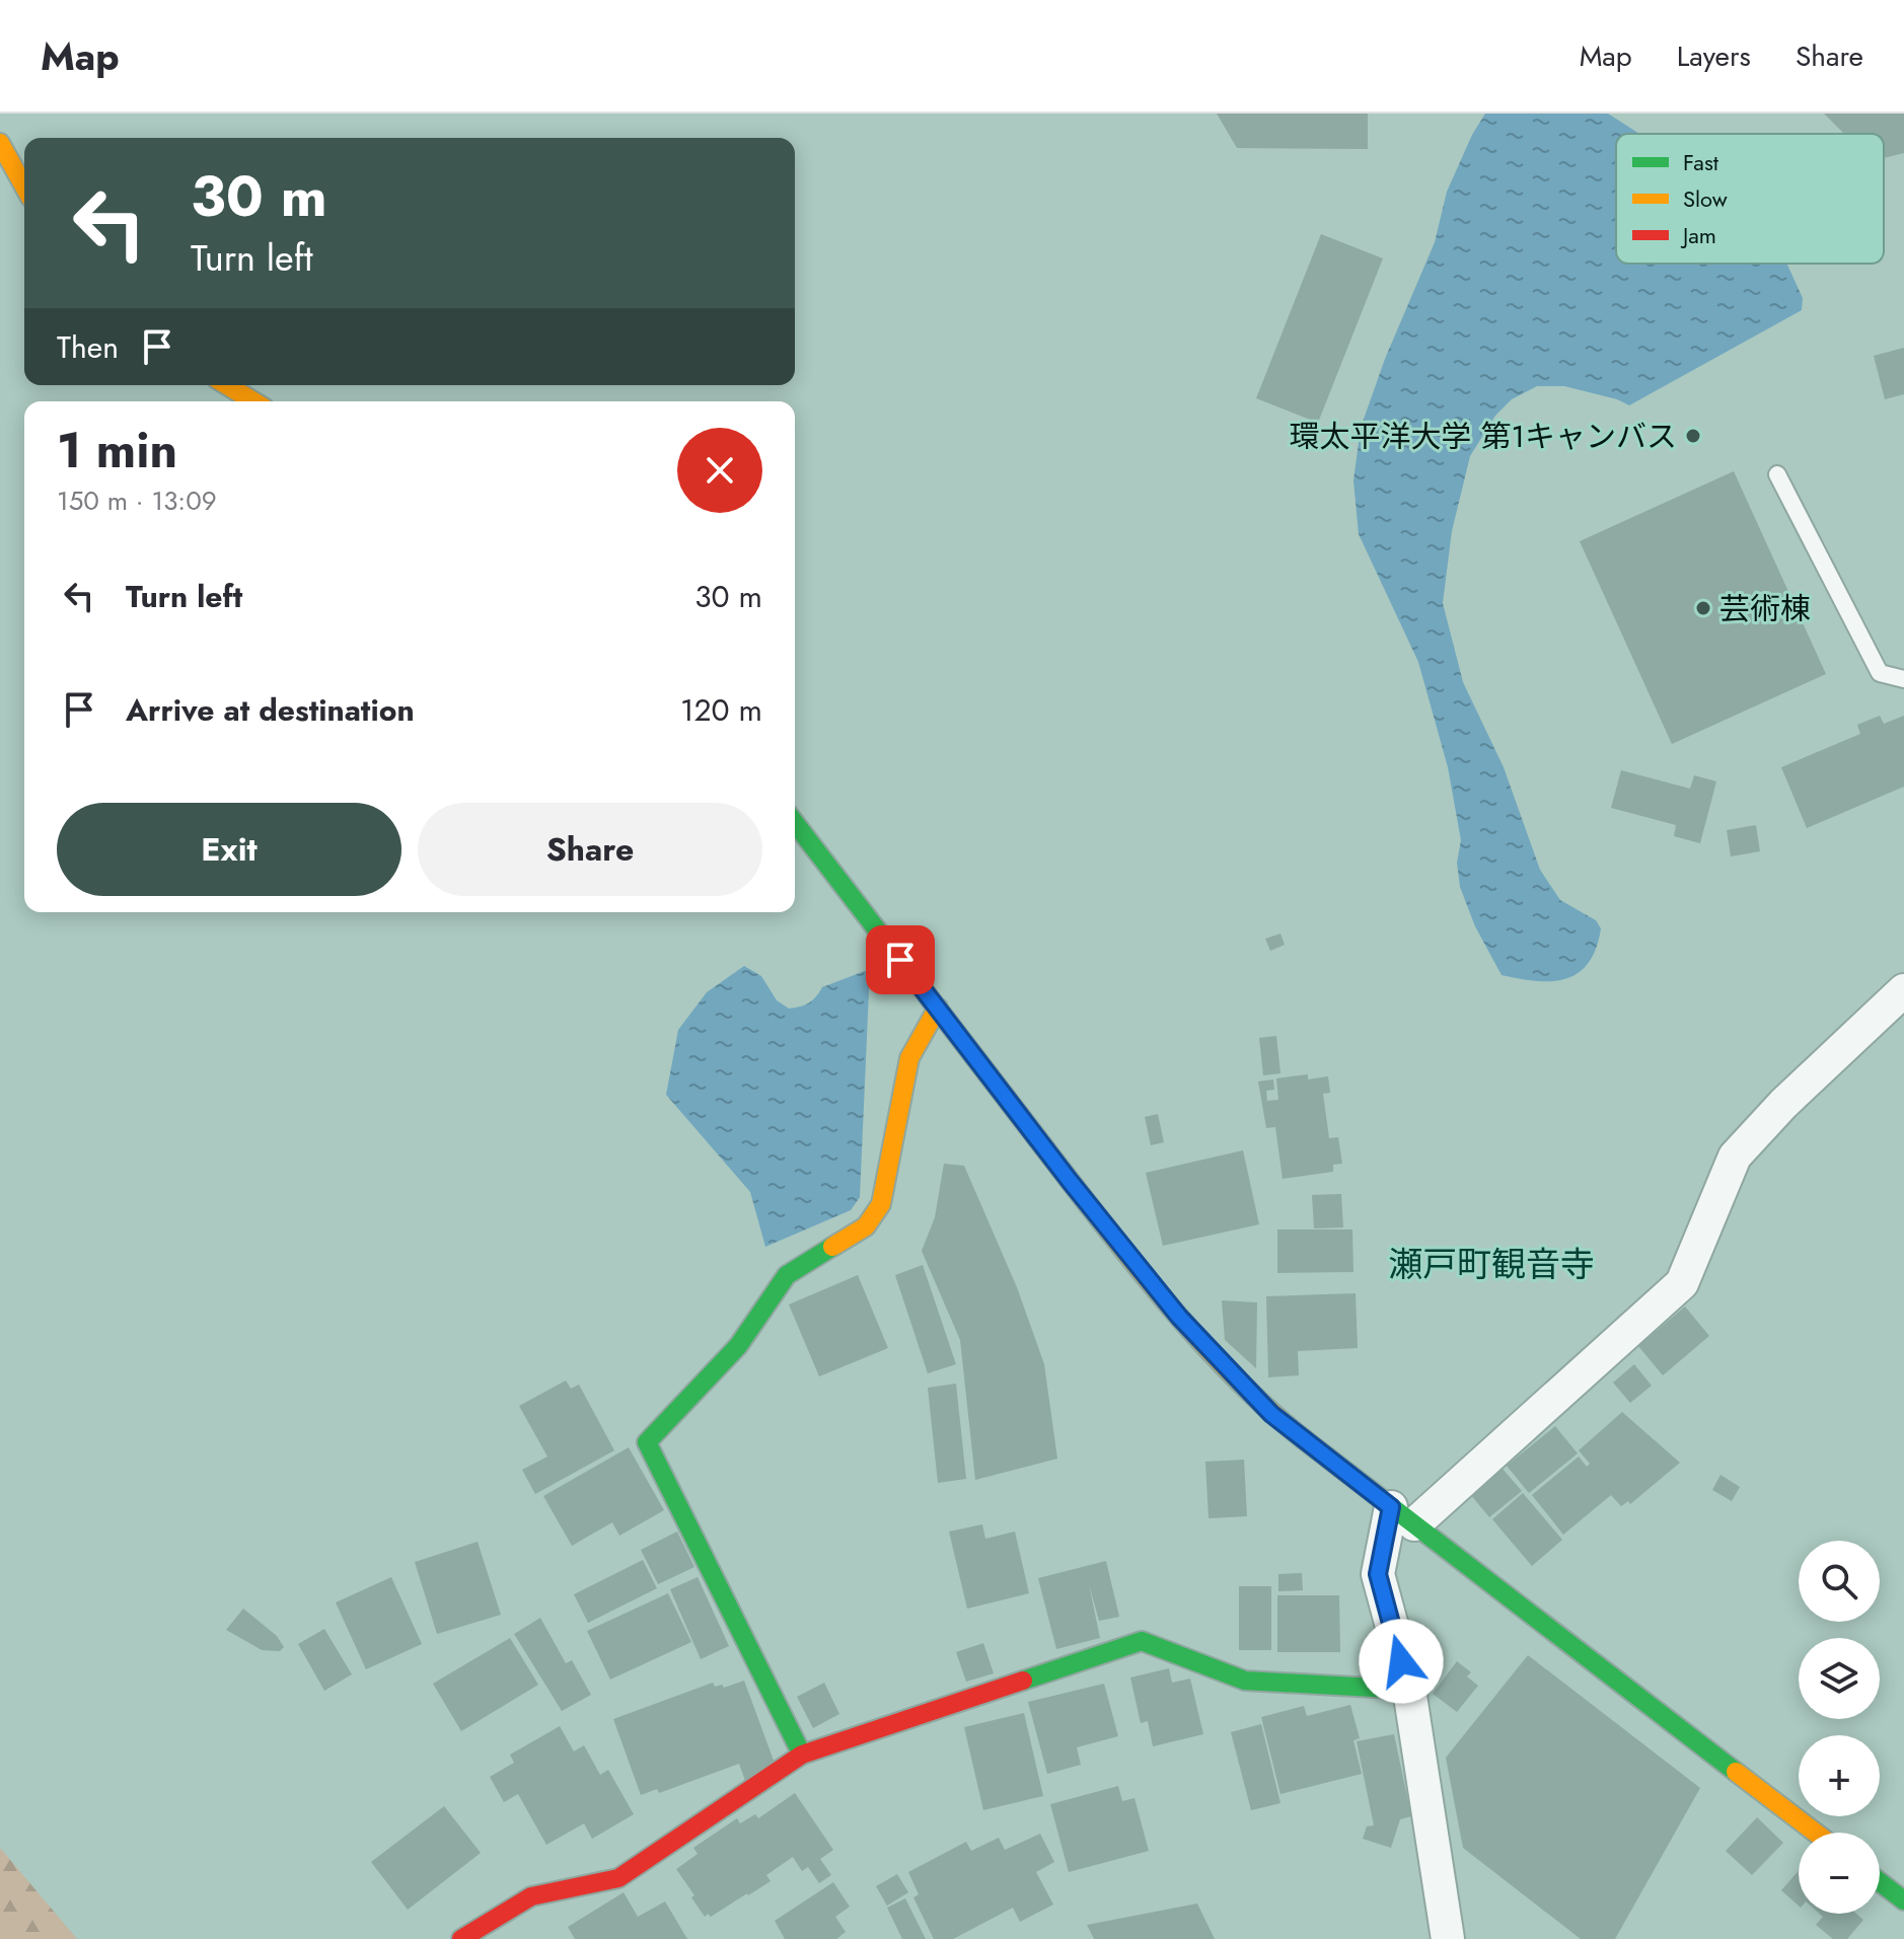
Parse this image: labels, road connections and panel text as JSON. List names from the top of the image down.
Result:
{
  "districts": ["瀬戸町観音寺"],
  "places": ["環太平洋大学 第1キャンバス", "芸術棟"],
  "legend": ["Fast", "Slow", "Jam"],
  "page": {
    "header": "Map",
    "nav": ["Map", "Layers", "Share"],
    "turn": ["30 m", "Turn left"],
    "then": "Then",
    "heading": ["1 min", "150 m · 13:09"],
    "list": [
      {
        "name": "Turn left",
        "value": "30 m"
      },
      {
        "name": "Arrive at destination",
        "value": "120 m"
      }
    ],
    "buttons": ["Exit", "Share"],
    "map_buttons": ["+", "−"]
  }
}
